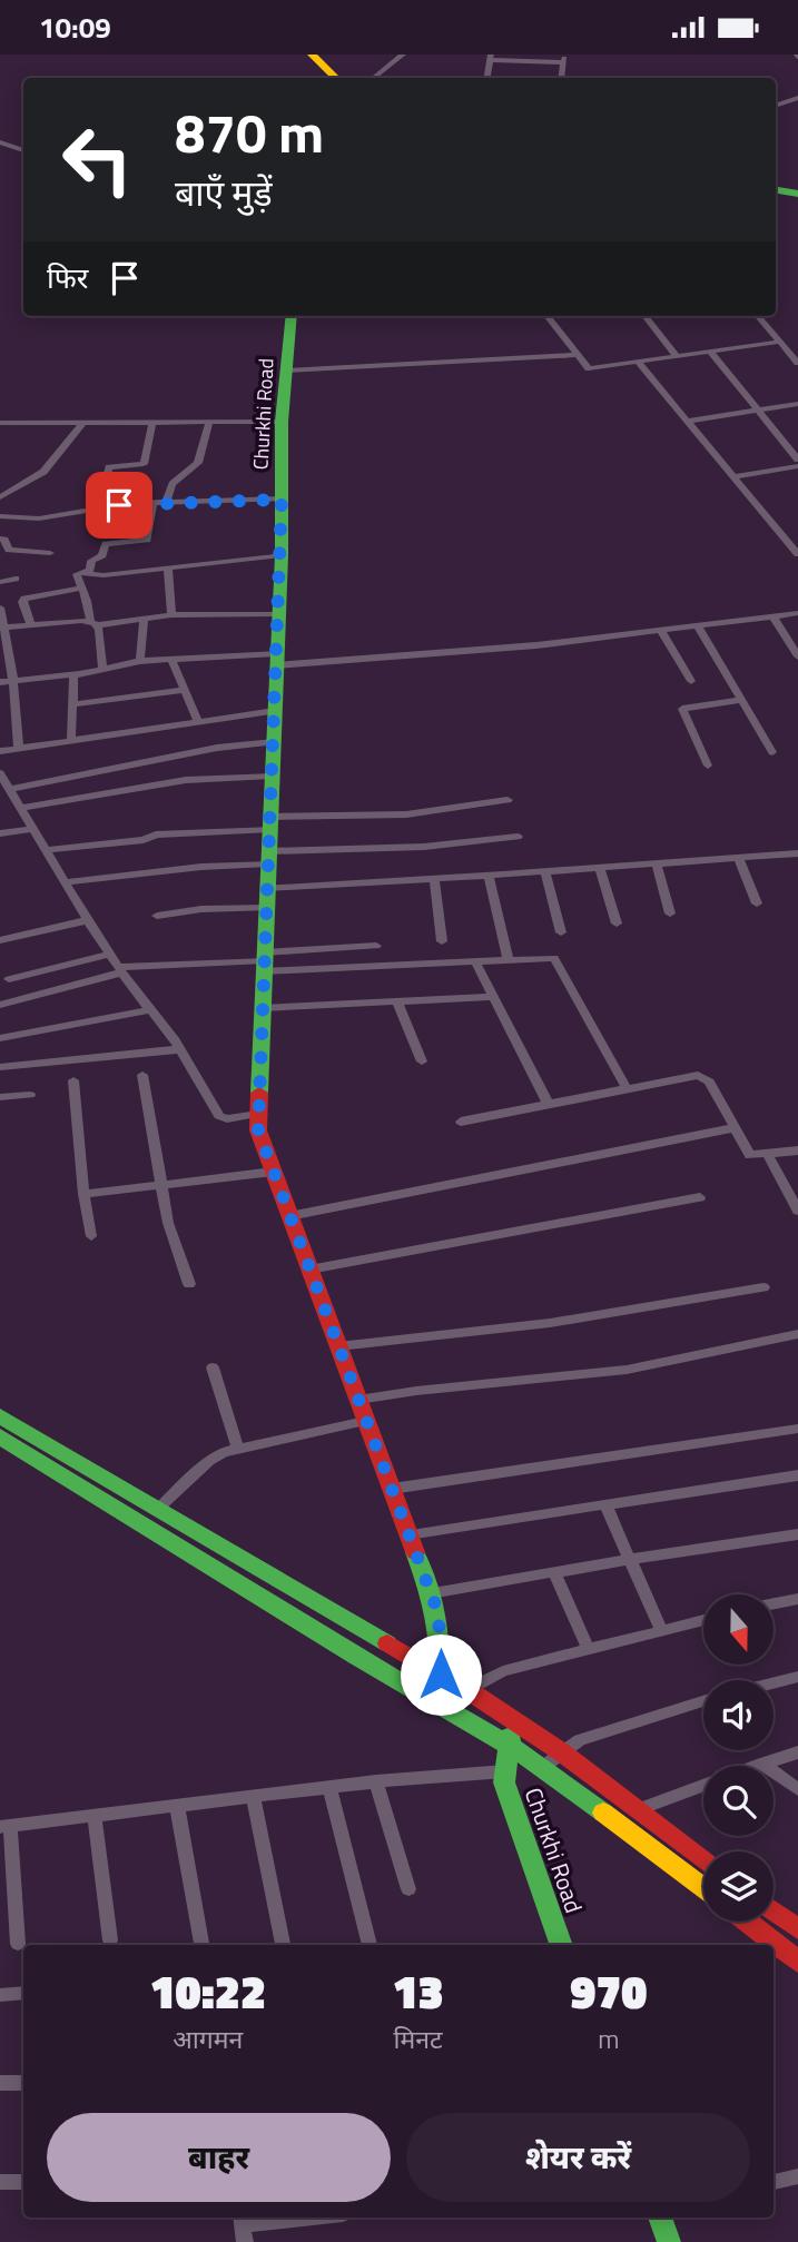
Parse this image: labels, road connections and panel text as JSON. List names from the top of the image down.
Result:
{
  "streets": {
    "street": ["Churkhi Road"]
  },
  "north": "bottom",
  "page": {
    "status": "10:09",
    "turn": ["870 m", "बाएँ मुड़ें"],
    "then": "फिर",
    "eta": [
      "10:22",
      "आगमन",
      "13",
      "मिनट",
      "970",
      "m"
    ],
    "buttons": ["बाहर", "शेयर करें"]
  }
}
